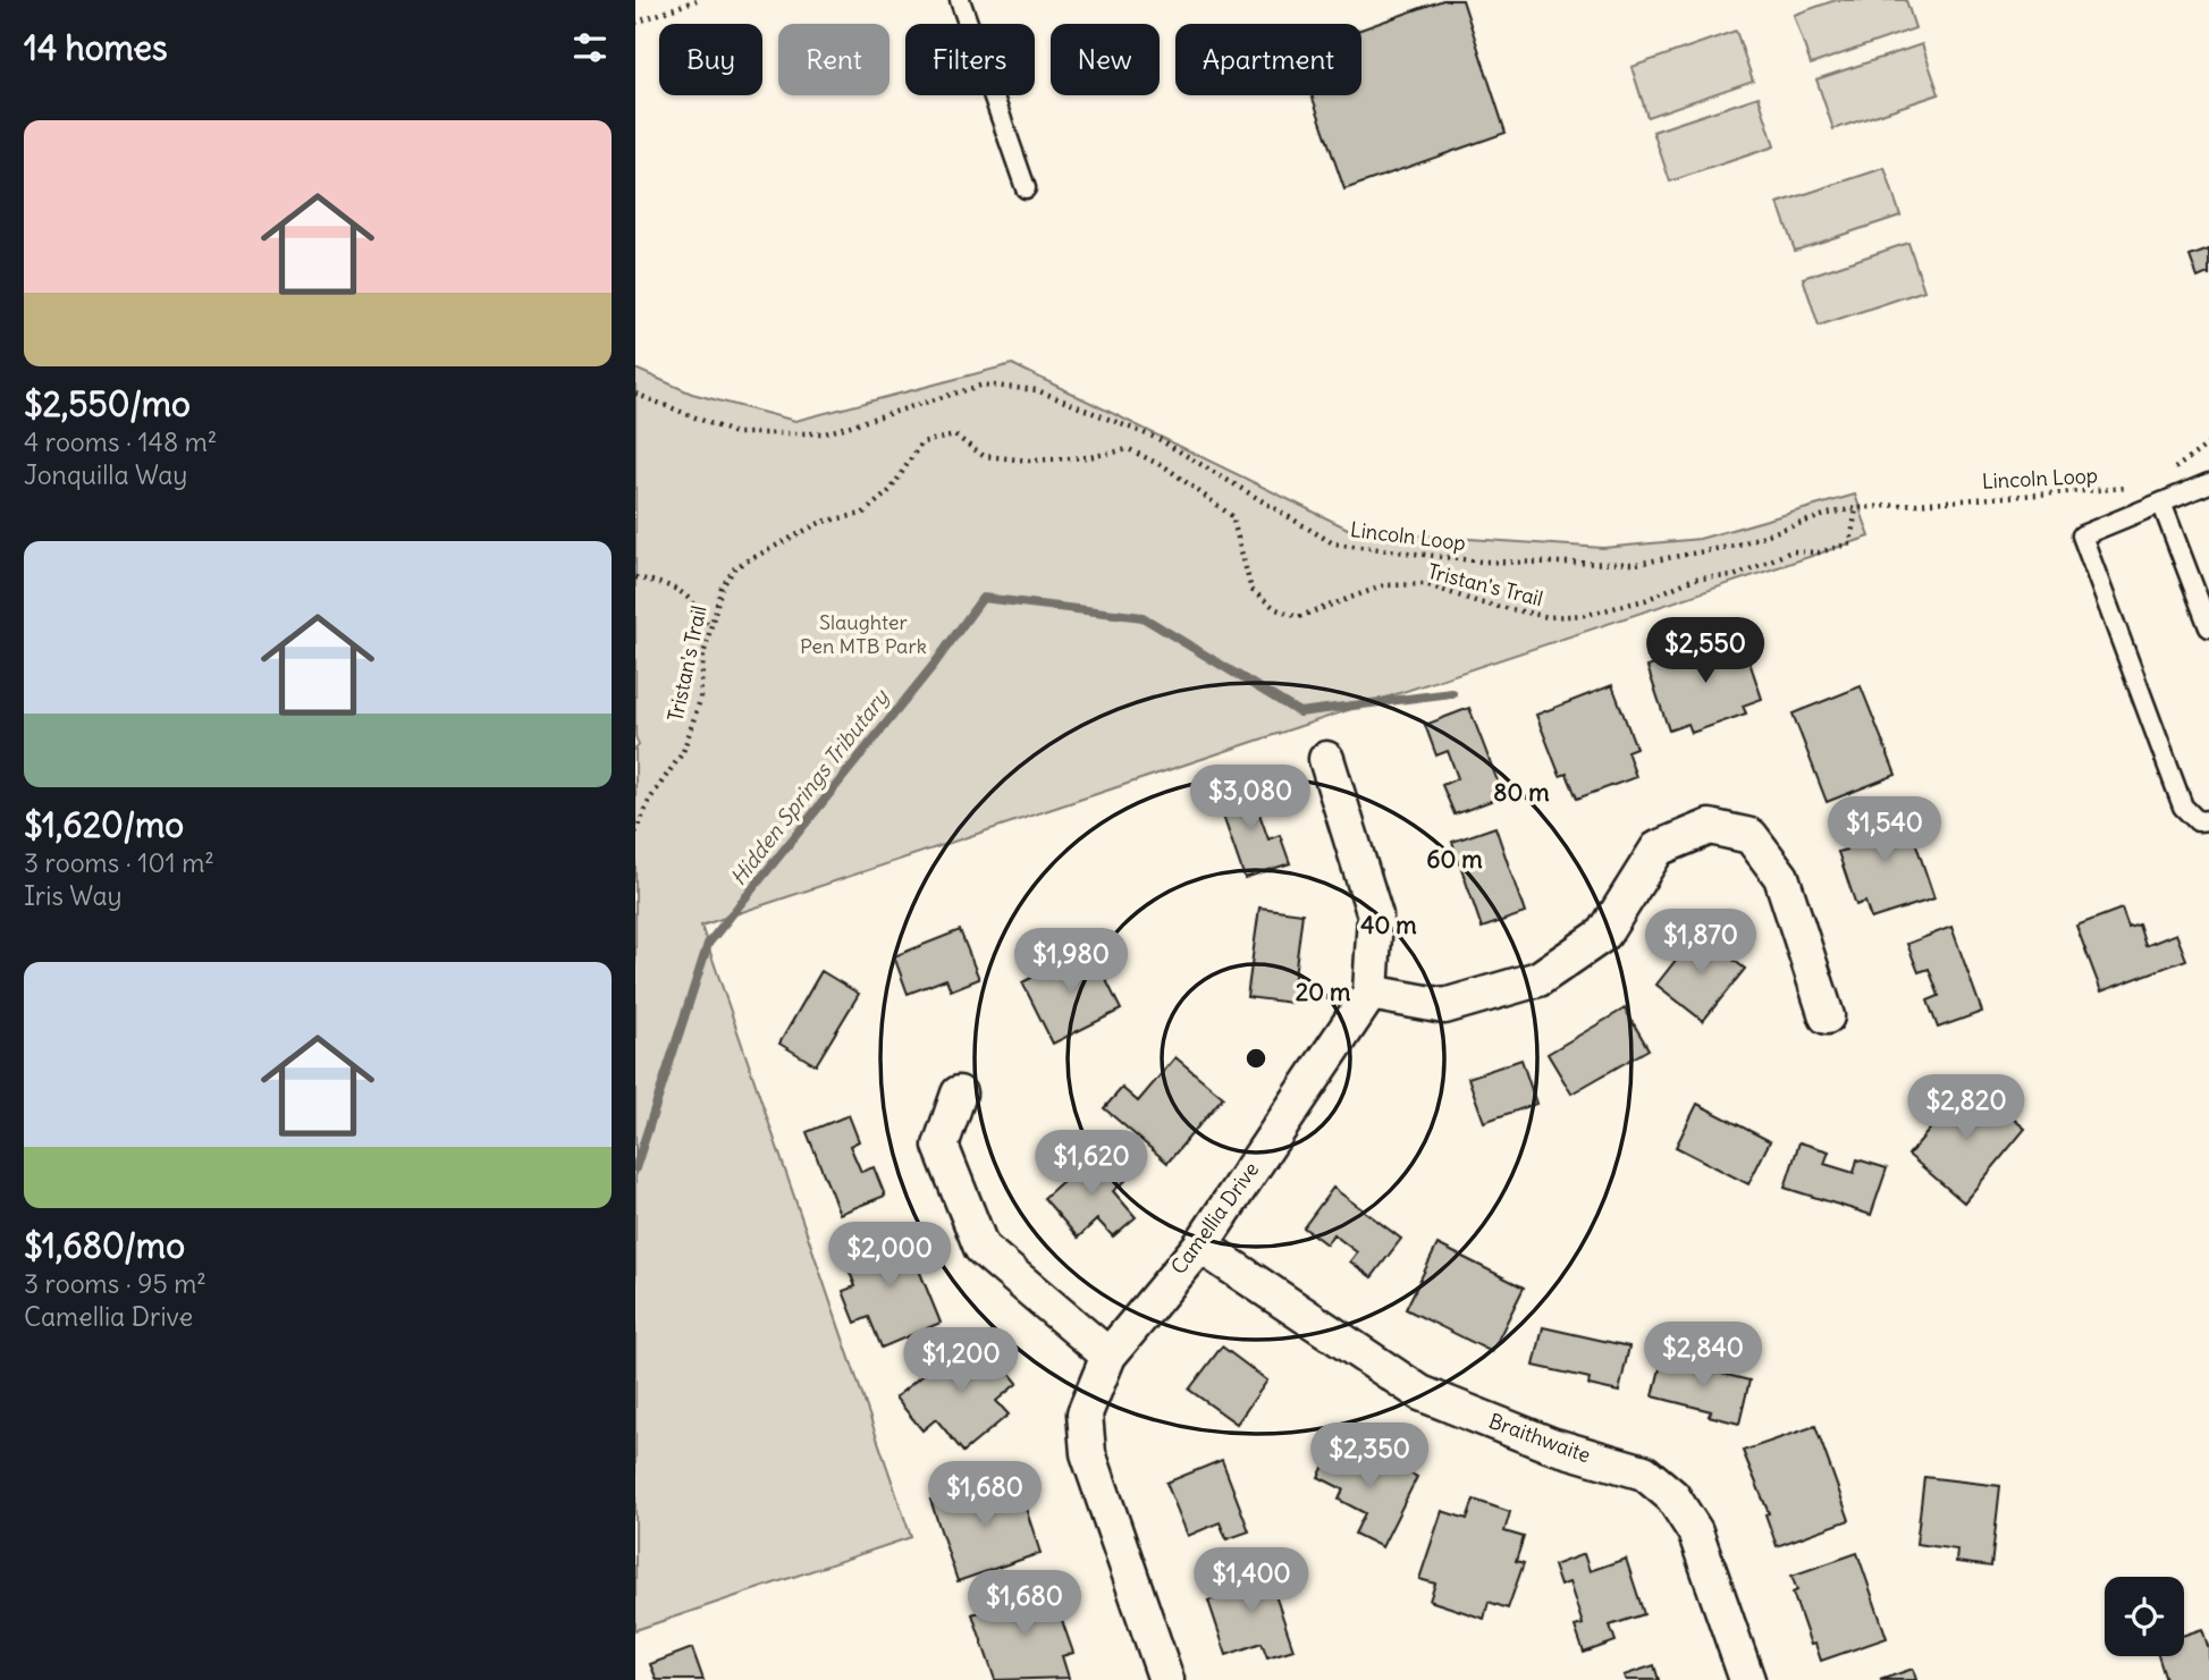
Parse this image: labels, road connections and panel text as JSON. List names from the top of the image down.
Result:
{
  "streets": {
    "street": ["Camellia Drive", "Braithwaite"],
    "path": ["Lincoln Loop", "Tristan's Trail"]
  },
  "crossings": [
    ["Lincoln Loop", "Tristan's Trail"],
    ["Camellia Drive", "Braithwaite"]
  ],
  "water": ["Hidden Springs Tributary"],
  "parks": ["Slaughter Pen MTB Park"],
  "page": {
    "heading": "14 homes",
    "chip": [
      "Buy",
      "Rent",
      "Filters",
      "New",
      "Apartment"
    ],
    "list": [
      {
        "name": "$2,550/mo",
        "note": "4 rooms · 148 m² · Jonquilla Way"
      },
      {
        "name": "$1,620/mo",
        "note": "3 rooms · 101 m² · Iris Way"
      },
      {
        "name": "$1,680/mo",
        "note": "3 rooms · 95 m² · Camellia Drive"
      }
    ],
    "price": [
      "$2,550",
      "$3,080",
      "$1,540",
      "$1,870",
      "$1,980",
      "$2,820",
      "$1,620",
      "$2,000",
      "$2,840",
      "$1,200",
      "$2,350",
      "$1,680",
      "$1,400",
      "$1,680"
    ]
  },
  "rings": [
    "80 m",
    "60 m",
    "40 m",
    "20 m"
  ]
}
